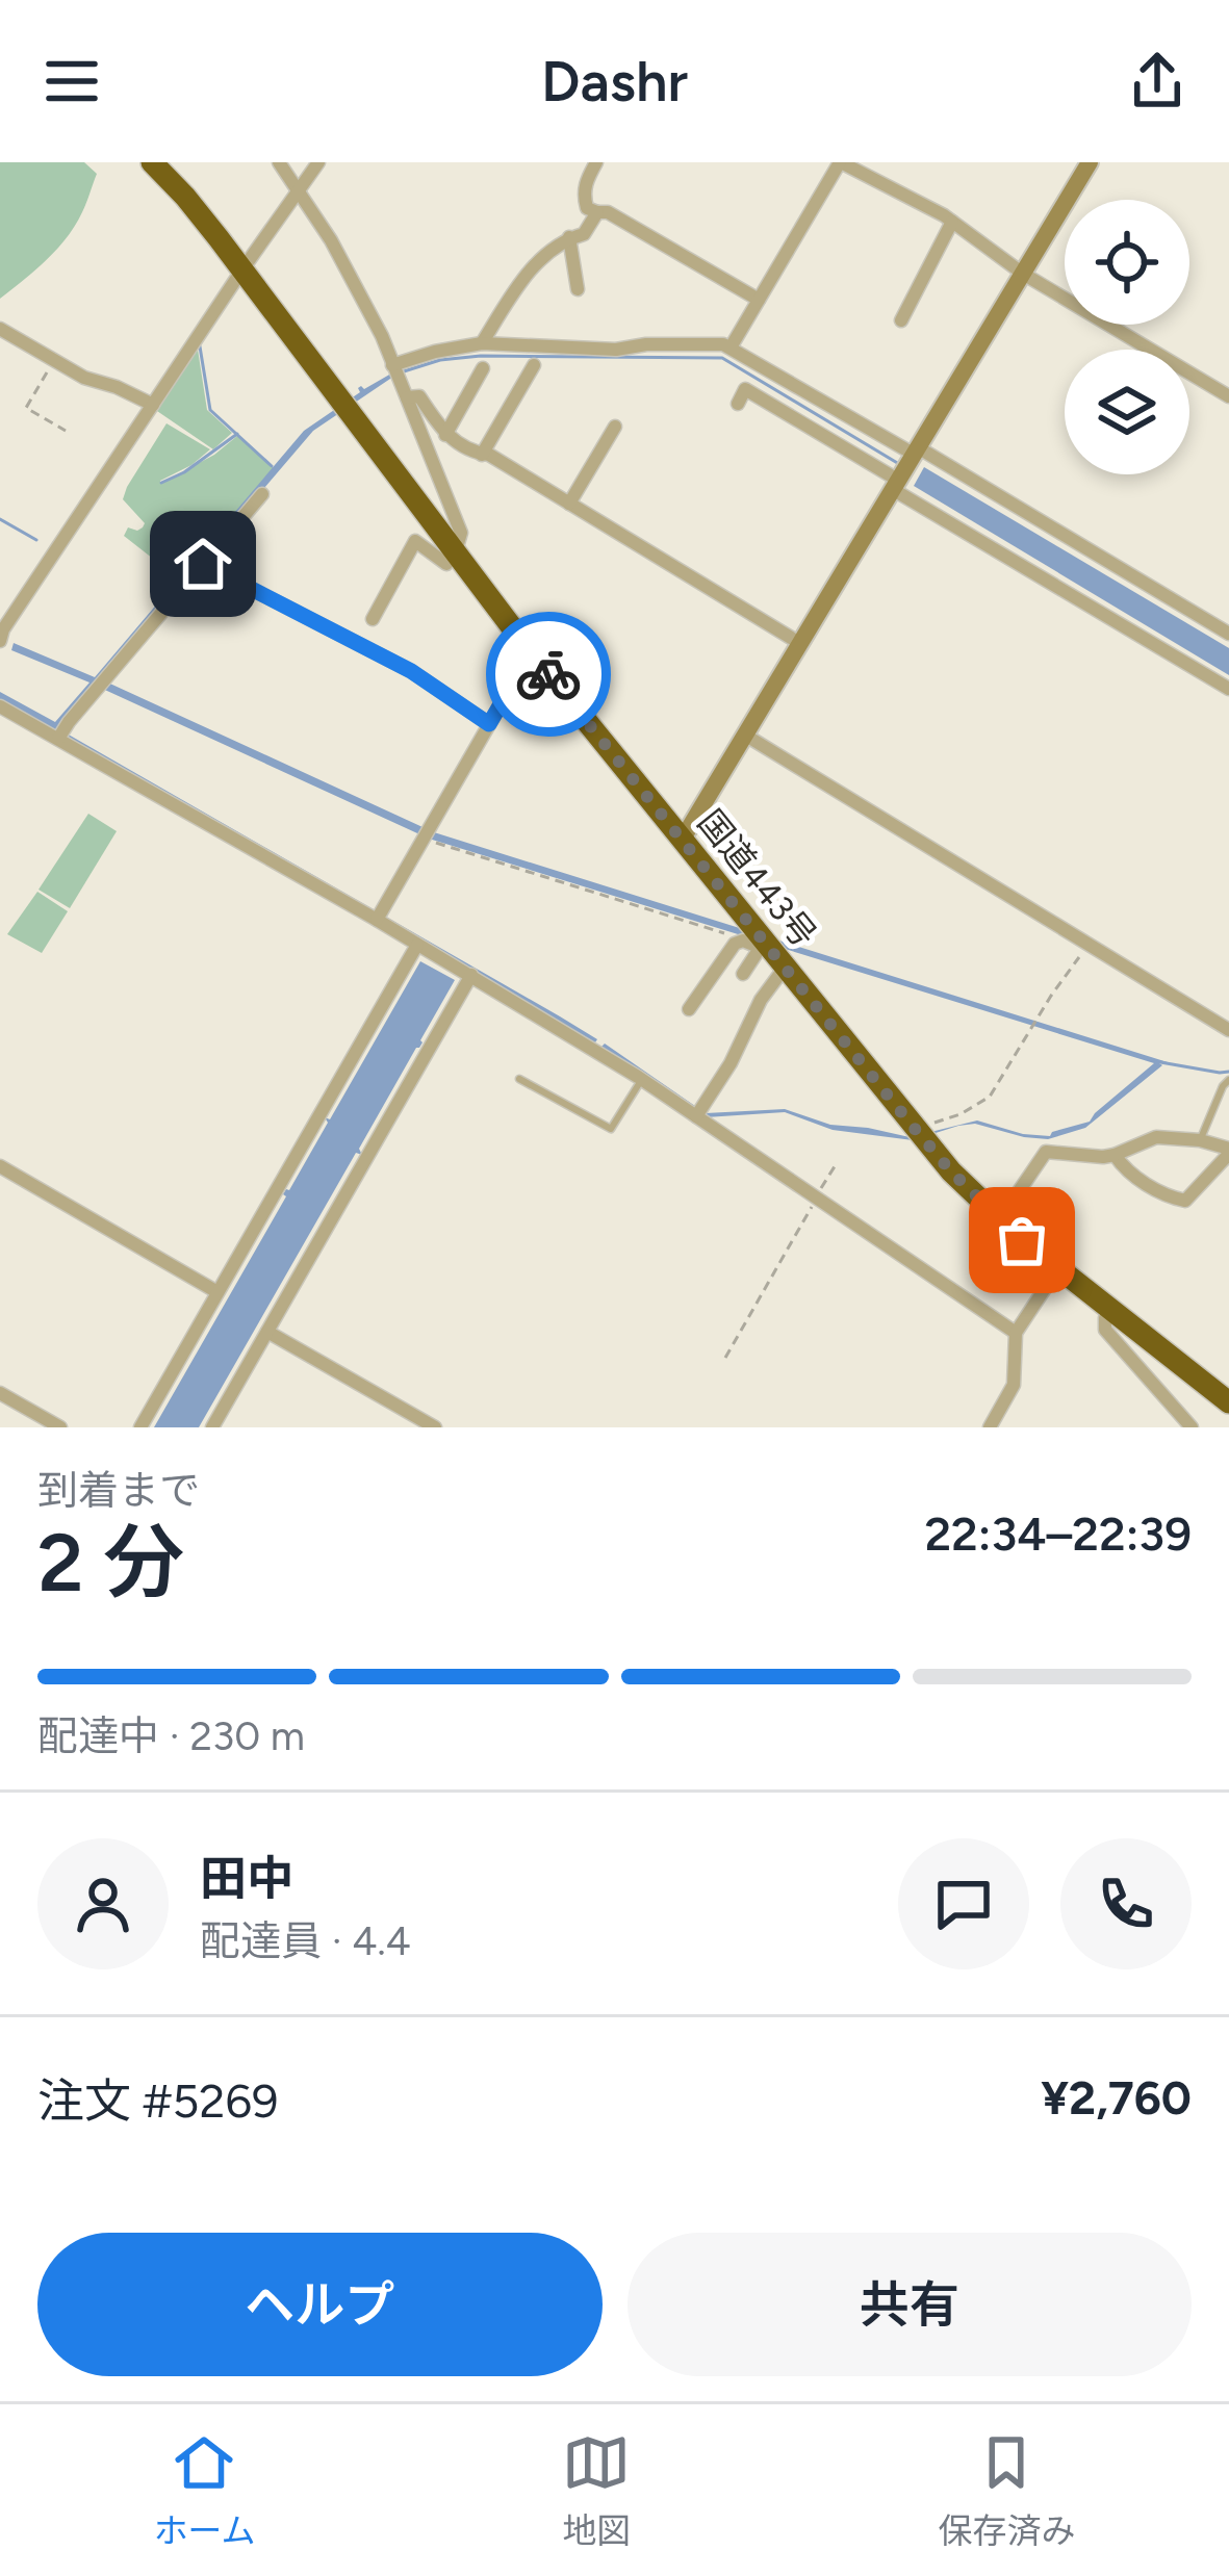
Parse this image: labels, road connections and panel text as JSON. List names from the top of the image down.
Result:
{
  "streets": {
    "highway": ["国道443号"]
  },
  "page": {
    "header": "Dashr",
    "heading": ["2 分", "到着まで", "22:34–22:39"],
    "panel": [
      "田中",
      "配達員 · 4.4",
      "注文 #5269",
      "¥2,760"
    ],
    "bar": "配達中 · 230 m",
    "buttons": ["ヘルプ", "共有"],
    "tabs": ["ホーム", "地図", "保存済み"]
  }
}
